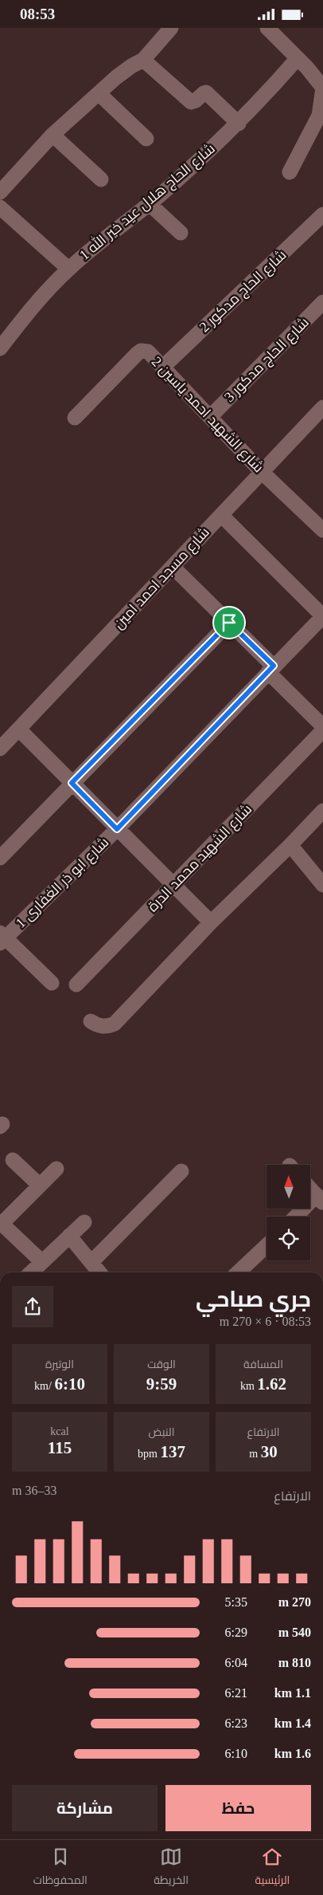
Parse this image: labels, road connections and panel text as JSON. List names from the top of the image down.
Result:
{
  "streets": {
    "street": [
      "شارع الحاج هلال عيد خير الله 1",
      "شارع الحاج مدكور 2",
      "شارع الحاج مدكور 3",
      "شارع الشهيد احمد ياسين 2",
      "شارع مسجد احمد امين",
      "شارع الشهيد محمد الدرة",
      "شارع ابو ذر الغفارى 1"
    ]
  },
  "crossings": [
    ["شارع الحاج مدكور 2", "شارع الشهيد احمد ياسين 2"],
    ["شارع الحاج مدكور 3", "شارع الشهيد احمد ياسين 2"],
    ["شارع الشهيد احمد ياسين 2", "شارع مسجد احمد امين"]
  ],
  "north": "top",
  "page": {
    "status": "08:53",
    "heading": ["جري صباحي", "08:53 · 6 × 270 m"],
    "stats": [
      ["المسافة", "1.62 km"],
      ["الوقت", "9:59"],
      ["الوتيرة", "6:10 /km"],
      ["الارتفاع", "30 m"],
      ["النبض", "137 bpm"],
      ["kcal", "115"]
    ],
    "chart": ["الارتفاع", "33–36 m"],
    "list": [
      {
        "name": "270 m",
        "note": "5:35"
      },
      {
        "name": "540 m",
        "note": "6:29"
      },
      {
        "name": "810 m",
        "note": "6:04"
      },
      {
        "name": "1.1 km",
        "note": "6:21"
      },
      {
        "name": "1.4 km",
        "note": "6:23"
      },
      {
        "name": "1.6 km",
        "note": "6:10"
      }
    ],
    "buttons": ["حفظ", "مشاركة"],
    "tabs": ["الرئيسية", "الخريطة", "المحفوظات"]
  }
}
